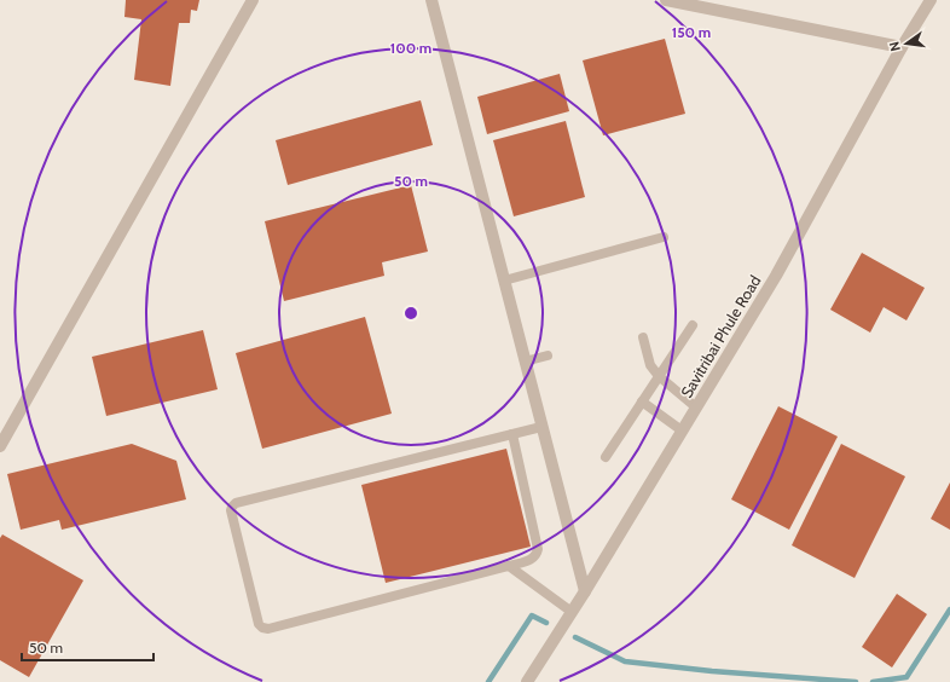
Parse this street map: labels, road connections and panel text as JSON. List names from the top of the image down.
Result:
{
  "streets": {
    "street": ["Savitribai Phule Road"]
  },
  "scale_bar": "50 m",
  "north": "left",
  "rings": ["150 m", "100 m", "50 m"]
}
